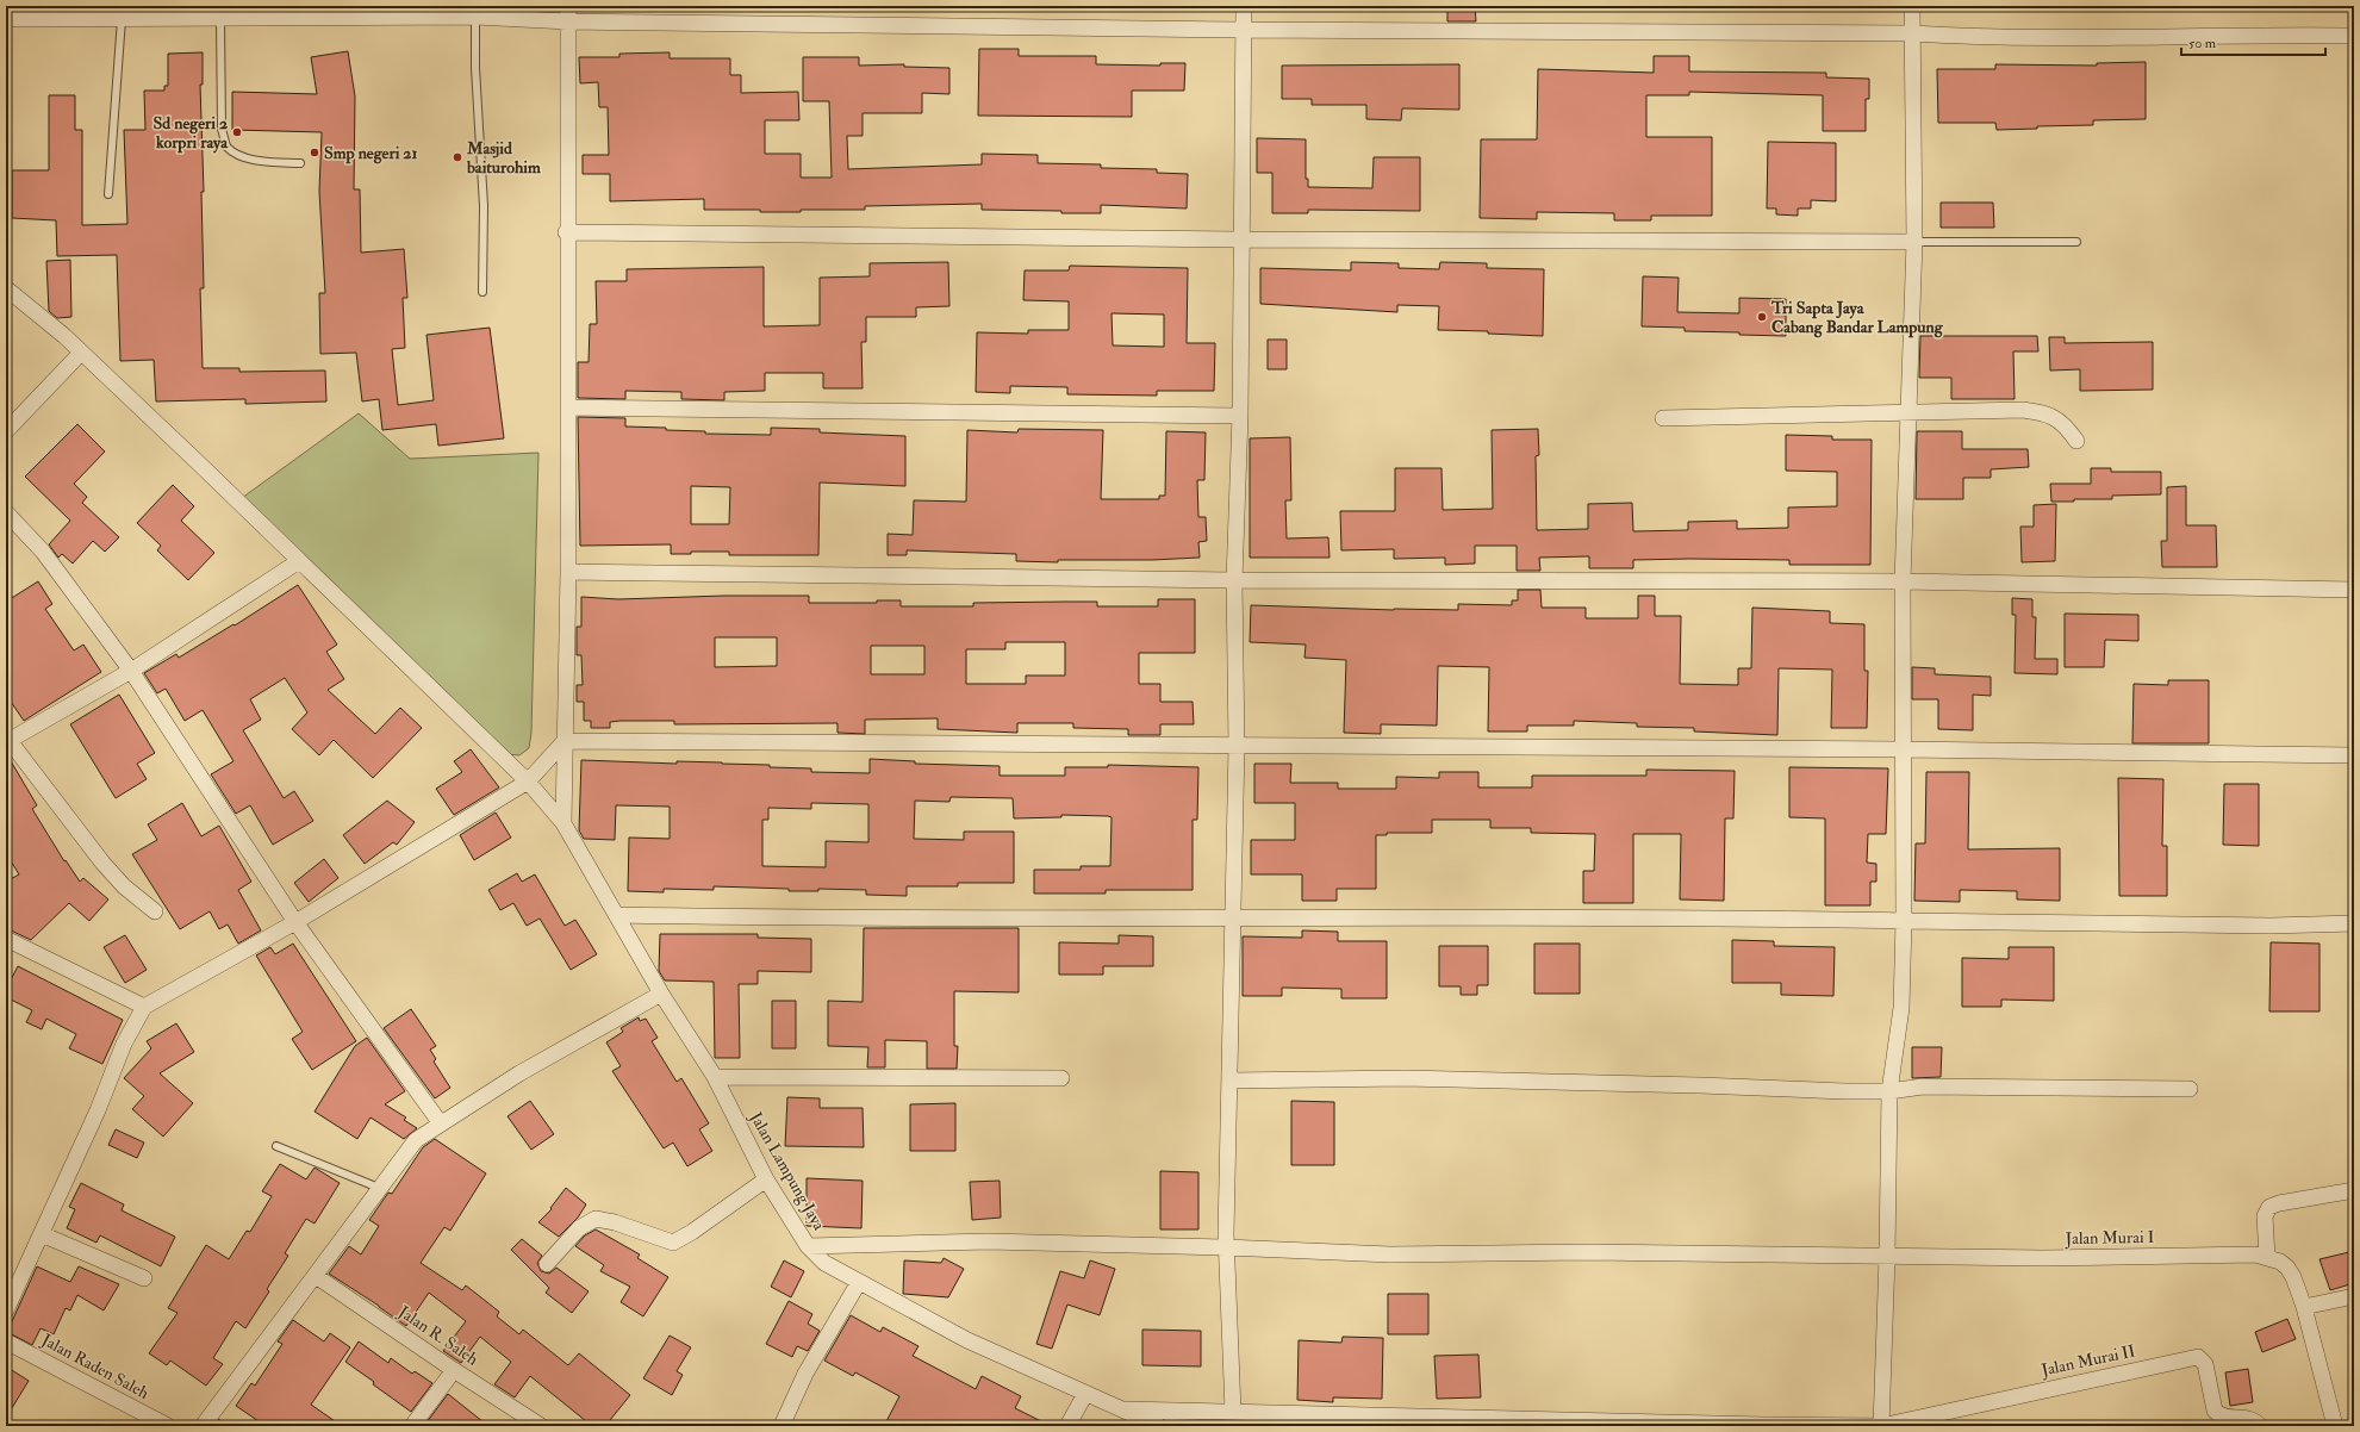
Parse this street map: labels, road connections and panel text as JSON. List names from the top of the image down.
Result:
{
  "streets": {
    "street": [
      "Jalan Lampung Jaya",
      "Jalan Murai I",
      "Jalan R. Saleh",
      "Jalan Murai II",
      "Jalan Raden Saleh"
    ]
  },
  "crossings": [
    ["Jalan Lampung Jaya", "Jalan Murai I"]
  ],
  "places": [
    "Sd negeri 2 korpri raya",
    "Smp negeri 21",
    "Masjid baiturohim",
    "Tri Sapta Jaya Cabang Bandar Lampung"
  ],
  "scale_bar": "50 m"
}
